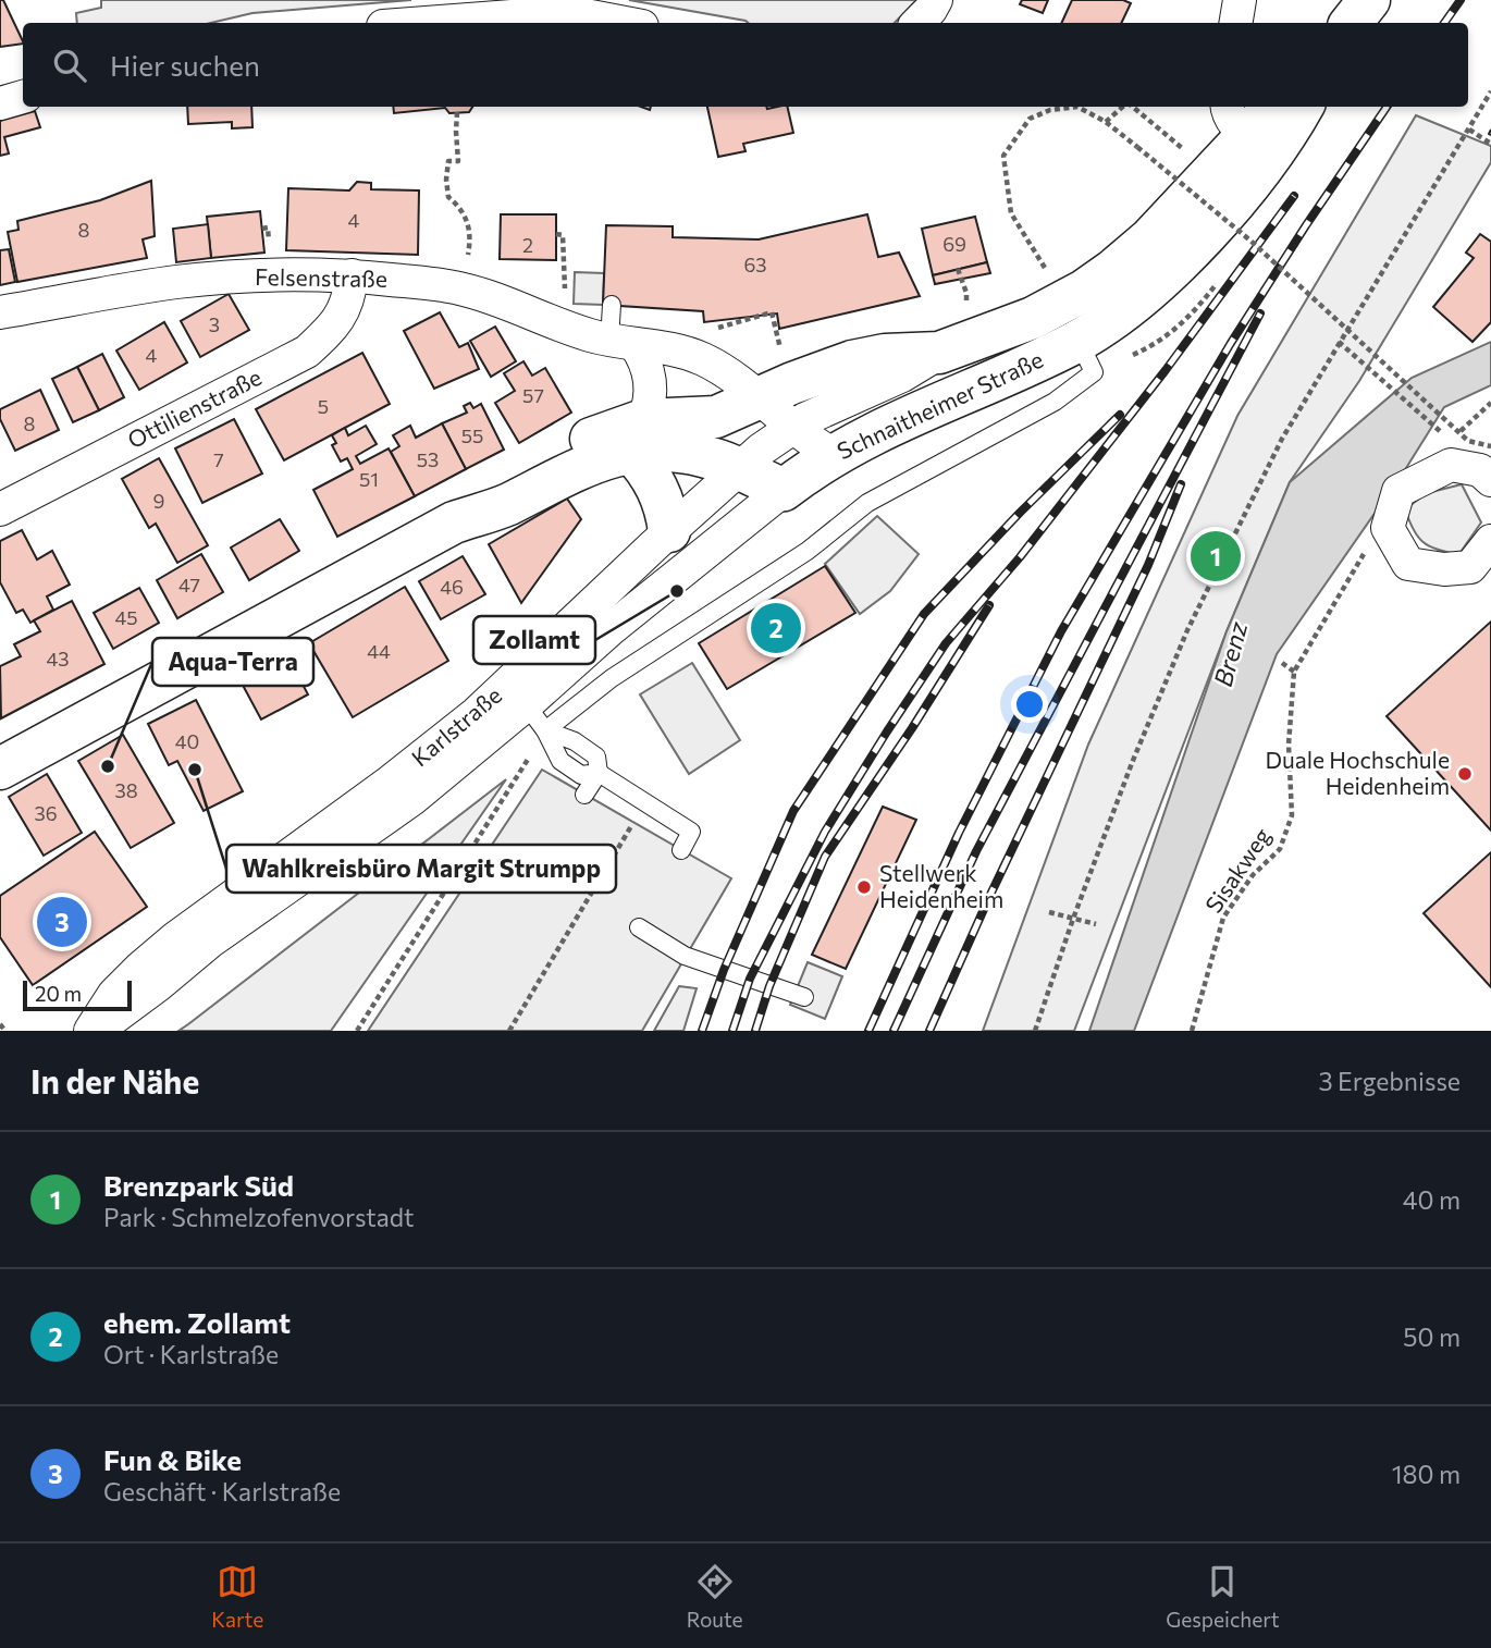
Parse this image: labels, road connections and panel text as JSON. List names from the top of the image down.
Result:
{
  "streets": {
    "street": [
      "Felsenstraße",
      "Schnaitheimer Straße",
      "Ottilienstraße",
      "Karlstraße"
    ],
    "path": ["Sisakweg"]
  },
  "crossings": [
    ["Felsenstraße", "Schnaitheimer Straße"],
    ["Felsenstraße", "Ottilienstraße"],
    ["Felsenstraße", "Karlstraße"],
    ["Schnaitheimer Straße", "Karlstraße"]
  ],
  "water": ["Brenz"],
  "places": [
    "Zollamt",
    "Aqua-Terra",
    "Wahlkreisbüro Margit Strumpp",
    "Duale Hochschule Heidenheim",
    "Stellwerk Heidenheim"
  ],
  "house_numbers": [
    "4",
    "8",
    "69",
    "2",
    "63",
    "3",
    "4",
    "57",
    "5",
    "8",
    "55",
    "7",
    "53",
    "51",
    "9",
    "47",
    "46",
    "45",
    "44",
    "43",
    "40",
    "38",
    "36"
  ],
  "scale_bar": "20 m",
  "page": {
    "search": "Hier suchen",
    "pins": ["1", "2", "3"],
    "scale": "20 m",
    "heading": ["In der Nähe", "3 Ergebnisse"],
    "list": [
      {
        "mark": "1",
        "name": "Brenzpark Süd",
        "note": "Park · Schmelzofenvorstadt",
        "value": "40 m"
      },
      {
        "mark": "2",
        "name": "ehem. Zollamt",
        "note": "Ort · Karlstraße",
        "value": "50 m"
      },
      {
        "mark": "3",
        "name": "Fun & Bike",
        "note": "Geschäft · Karlstraße",
        "value": "180 m"
      }
    ],
    "nav": ["Karte", "Route", "Gespeichert"]
  }
}
